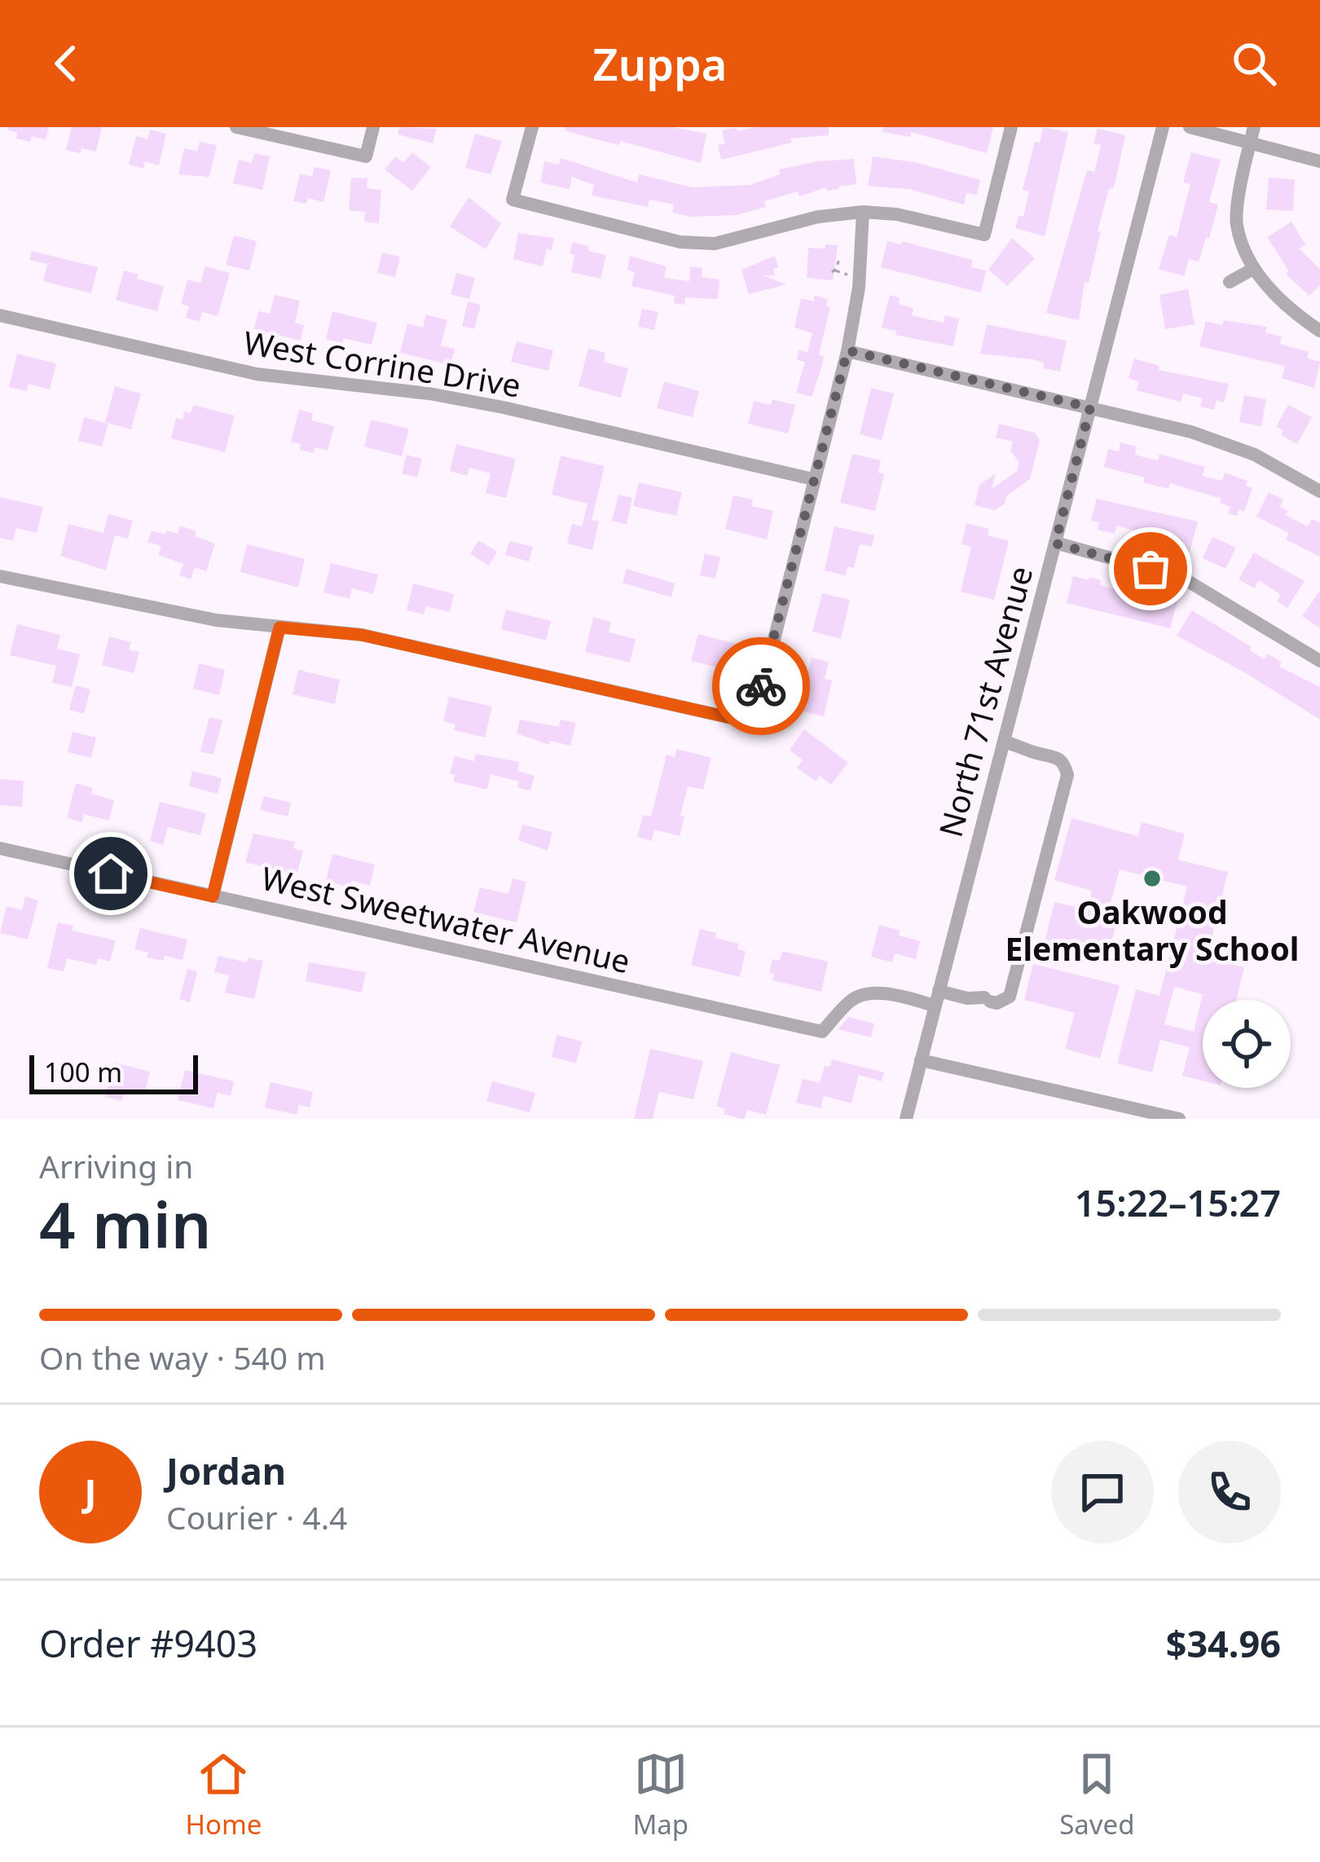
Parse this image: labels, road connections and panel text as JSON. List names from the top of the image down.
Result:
{
  "streets": {
    "street": ["West Corrine Drive", "North 71st Avenue", "West Sweetwater Avenue"]
  },
  "crossings": [
    ["North 71st Avenue", "West Sweetwater Avenue"]
  ],
  "places": ["Oakwood Elementary School"],
  "scale_bar": "100 m",
  "page": {
    "header": "Zuppa",
    "scale": "100 m",
    "heading": ["4 min", "Arriving in", "15:22–15:27"],
    "panel": [
      "Jordan",
      "Courier · 4.4",
      "Order #9403",
      "$34.96"
    ],
    "bar": "On the way · 540 m",
    "round": "J",
    "tabs": ["Home", "Map", "Saved"]
  }
}
